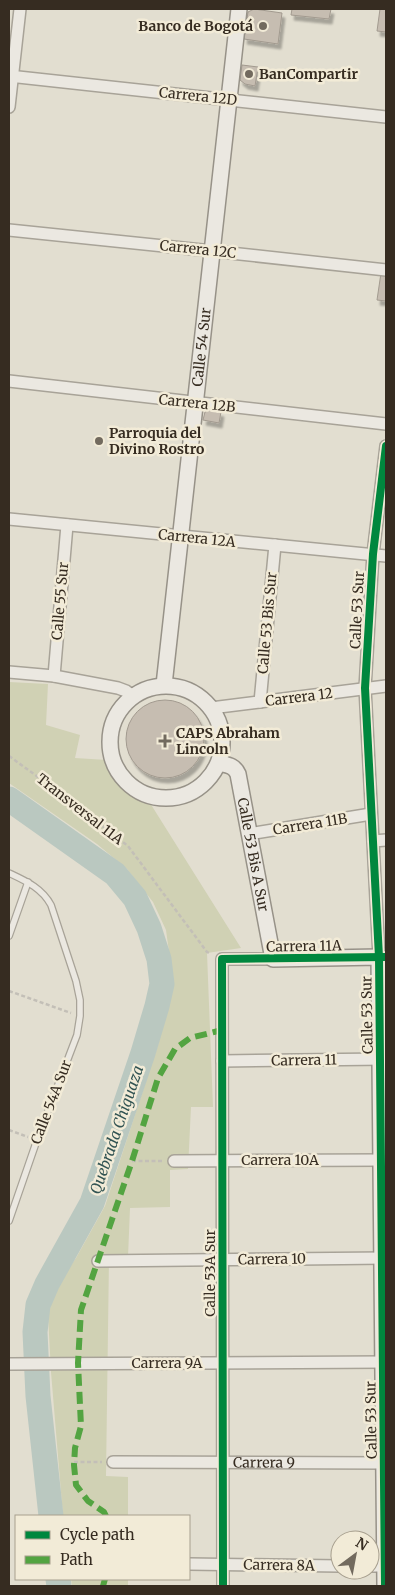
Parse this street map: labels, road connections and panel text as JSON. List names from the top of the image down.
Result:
{
  "streets": {
    "street": [
      "Carrera 12D",
      "Carrera 12C",
      "Calle 54 Sur",
      "Carrera 12B",
      "Carrera 12A",
      "Calle 55 Sur",
      "Calle 53 Sur",
      "Calle 53 Bis Sur",
      "Carrera 12",
      "Carrera 11B",
      "Calle 53 Bis A Sur",
      "Carrera 11A",
      "Carrera 11",
      "Carrera 10A",
      "Carrera 10",
      "Calle 53A Sur",
      "Carrera 9A",
      "Carrera 9",
      "Carrera 8A"
    ],
    "lane": ["Calle 54A Sur"],
    "path": ["Transversal 11A"]
  },
  "crossings": [
    ["Carrera 12D", "Calle 54 Sur"],
    ["Carrera 12C", "Calle 54 Sur"],
    ["Calle 54 Sur", "Carrera 12B"],
    ["Calle 54 Sur", "Carrera 12A"],
    ["Calle 54 Sur", "Carrera 12"],
    ["Calle 54 Sur", "Calle 53 Bis A Sur"],
    ["Carrera 12A", "Calle 55 Sur"],
    ["Carrera 12A", "Calle 53 Sur"],
    ["Carrera 12A", "Calle 53 Bis Sur"],
    ["Calle 53 Sur", "Carrera 12"],
    ["Calle 53 Sur", "Carrera 11B"],
    ["Calle 53 Sur", "Carrera 11A"],
    ["Calle 53 Sur", "Carrera 11"],
    ["Calle 53 Sur", "Carrera 10A"],
    ["Calle 53 Sur", "Carrera 10"],
    ["Calle 53 Sur", "Carrera 9A"],
    ["Calle 53 Sur", "Carrera 9"],
    ["Calle 53 Bis Sur", "Carrera 12"],
    ["Carrera 12", "Calle 53 Bis A Sur"],
    ["Transversal 11A", "Carrera 11A"],
    ["Transversal 11A", "Calle 53A Sur"],
    ["Carrera 11B", "Calle 53 Bis A Sur"],
    ["Calle 53 Bis A Sur", "Carrera 11A"],
    ["Carrera 11A", "Calle 53A Sur"],
    ["Carrera 11", "Calle 53A Sur"],
    ["Carrera 10A", "Calle 53A Sur"],
    ["Carrera 10", "Calle 53A Sur"],
    ["Calle 53A Sur", "Carrera 9A"],
    ["Calle 53A Sur", "Carrera 9"],
    ["Calle 53A Sur", "Carrera 8A"]
  ],
  "water": ["Quebrada Chiguaza"],
  "places": {
    "other": ["Banco de Bogotá", "BanCompartir", "Parroquia del Divino Rostro"],
    "health": ["CAPS Abraham Lincoln"]
  },
  "legend": ["Cycle path", "Path"],
  "north": "top right"
}
